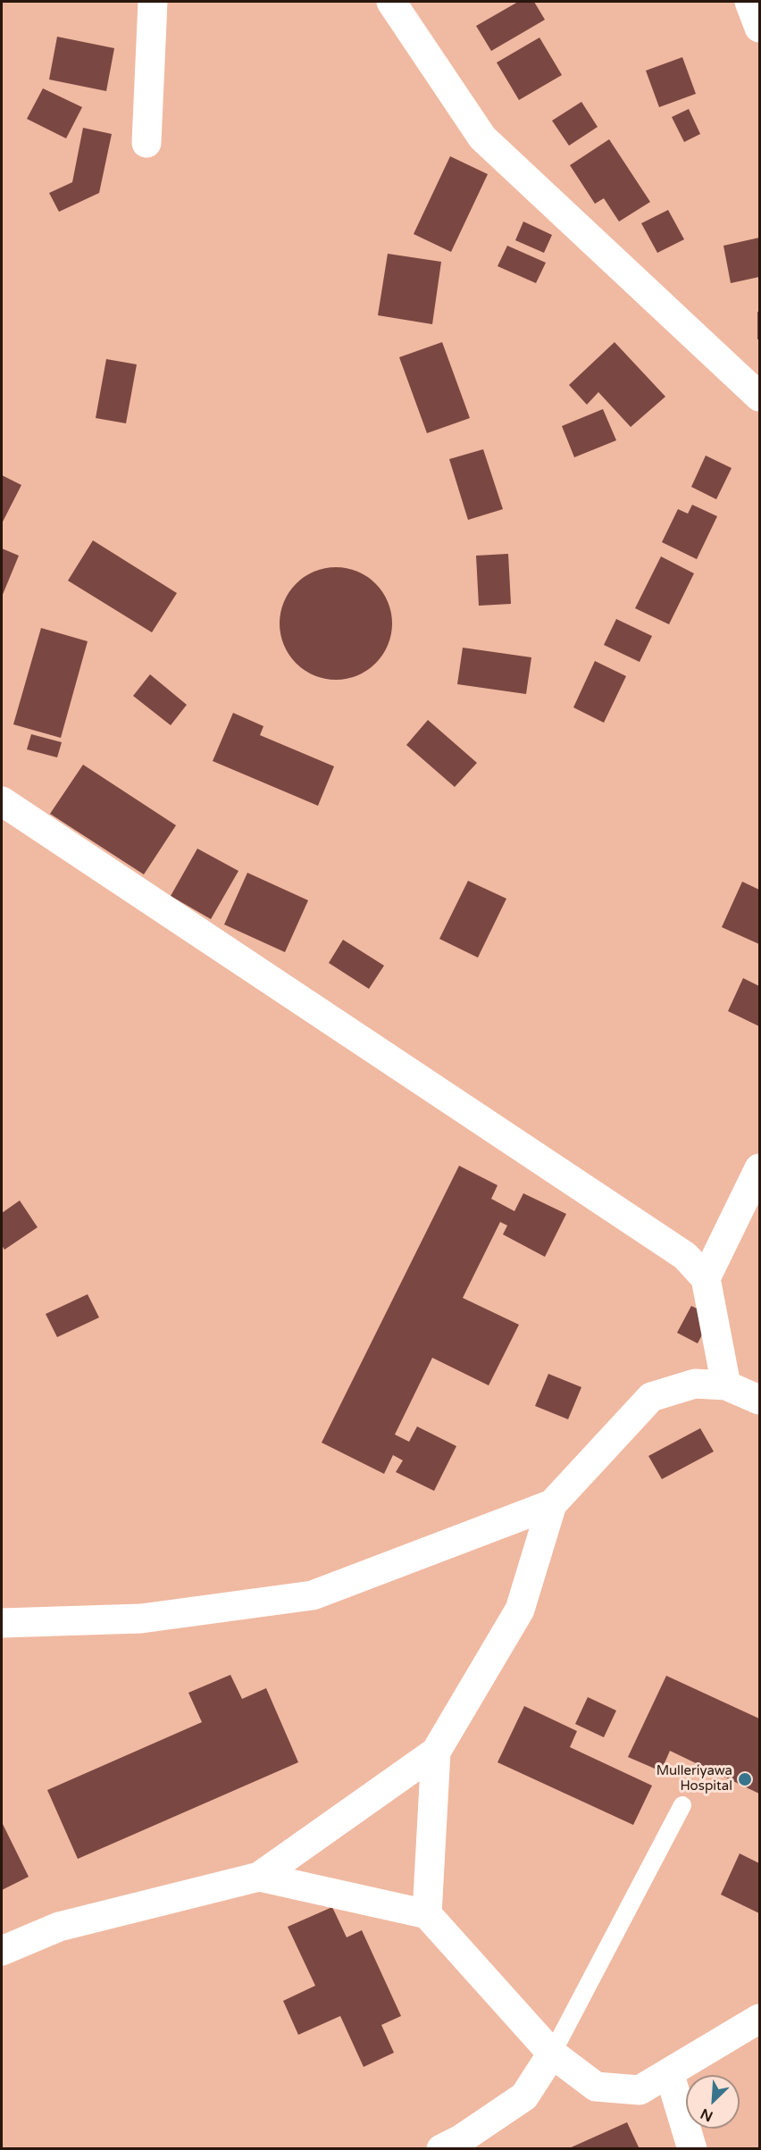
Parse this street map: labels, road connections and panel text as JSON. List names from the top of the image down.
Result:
{
  "places": ["Mulleriyawa Hospital"],
  "north": "bottom left"
}
